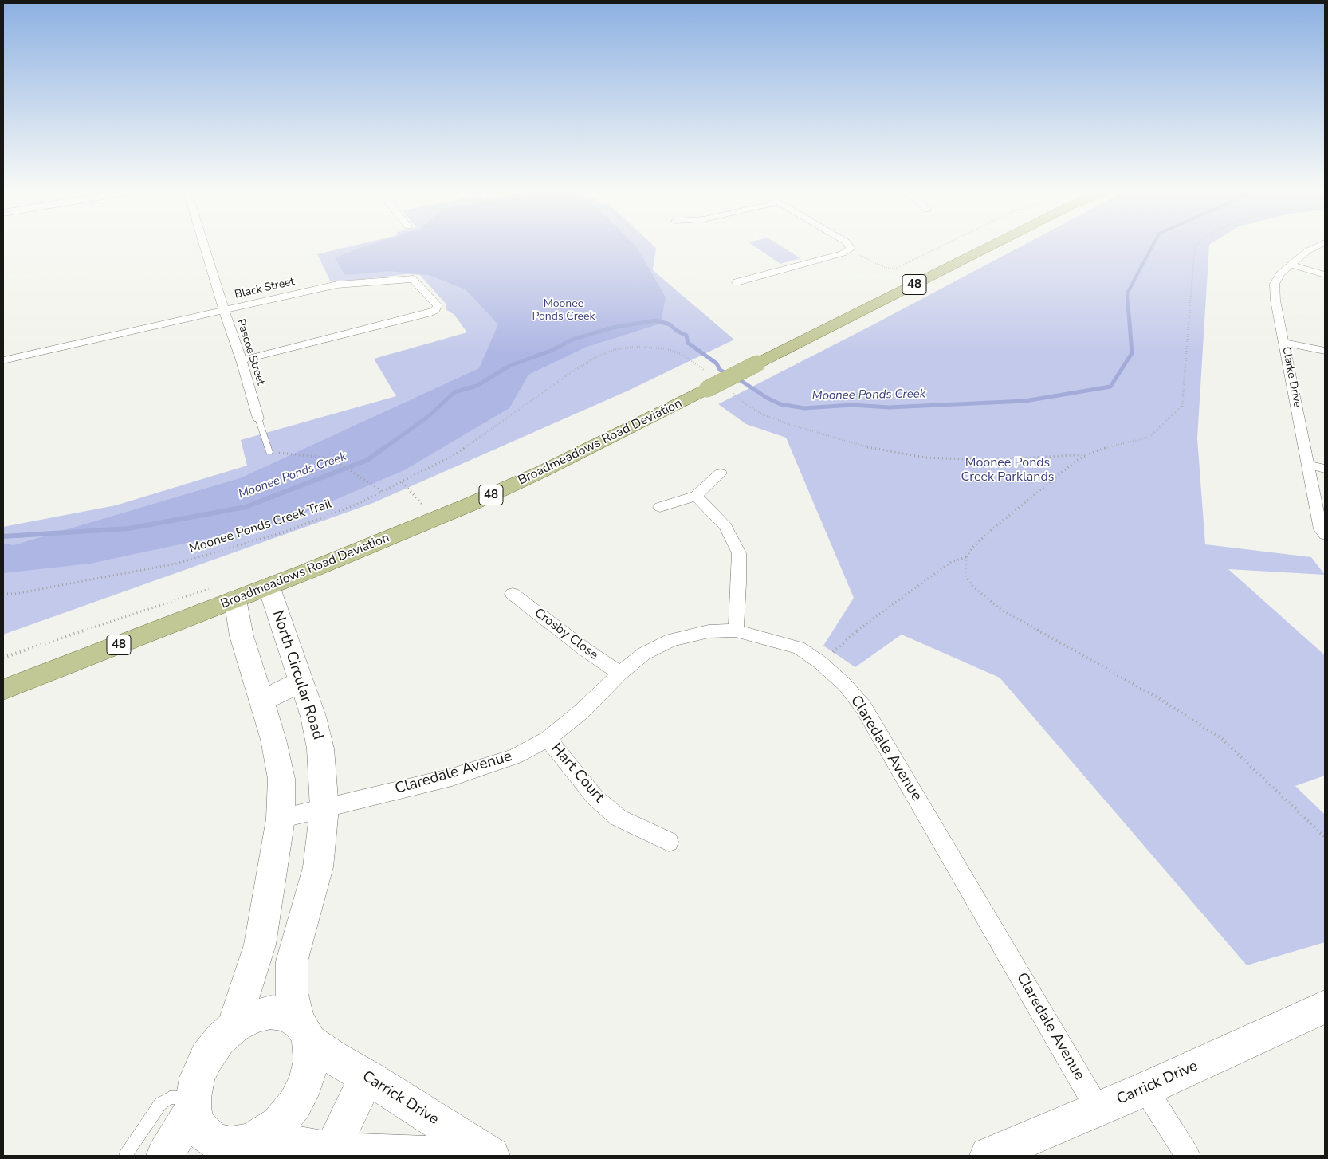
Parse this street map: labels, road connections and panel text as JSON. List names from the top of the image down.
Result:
{
  "streets": {
    "main road": ["48", "Broadmeadows Road Deviation"],
    "street": [
      "Black Street",
      "Pascoe Street",
      "Clarke Drive",
      "Crosby Close",
      "North Circular Road",
      "Claredale Avenue",
      "Hart Court",
      "Carrick Drive"
    ],
    "path": ["Moonee Ponds Creek Trail"]
  },
  "crossings": [
    ["Black Street", "Pascoe Street"],
    ["Broadmeadows Road Deviation", "North Circular Road"],
    ["Crosby Close", "Claredale Avenue"],
    ["North Circular Road", "Claredale Avenue"],
    ["North Circular Road", "Carrick Drive"],
    ["Claredale Avenue", "Hart Court"],
    ["Claredale Avenue", "Carrick Drive"]
  ],
  "water": ["Moonee Ponds Creek"],
  "parks": ["Moonee Ponds Creek", "Moonee Ponds Creek Parklands"]
}
